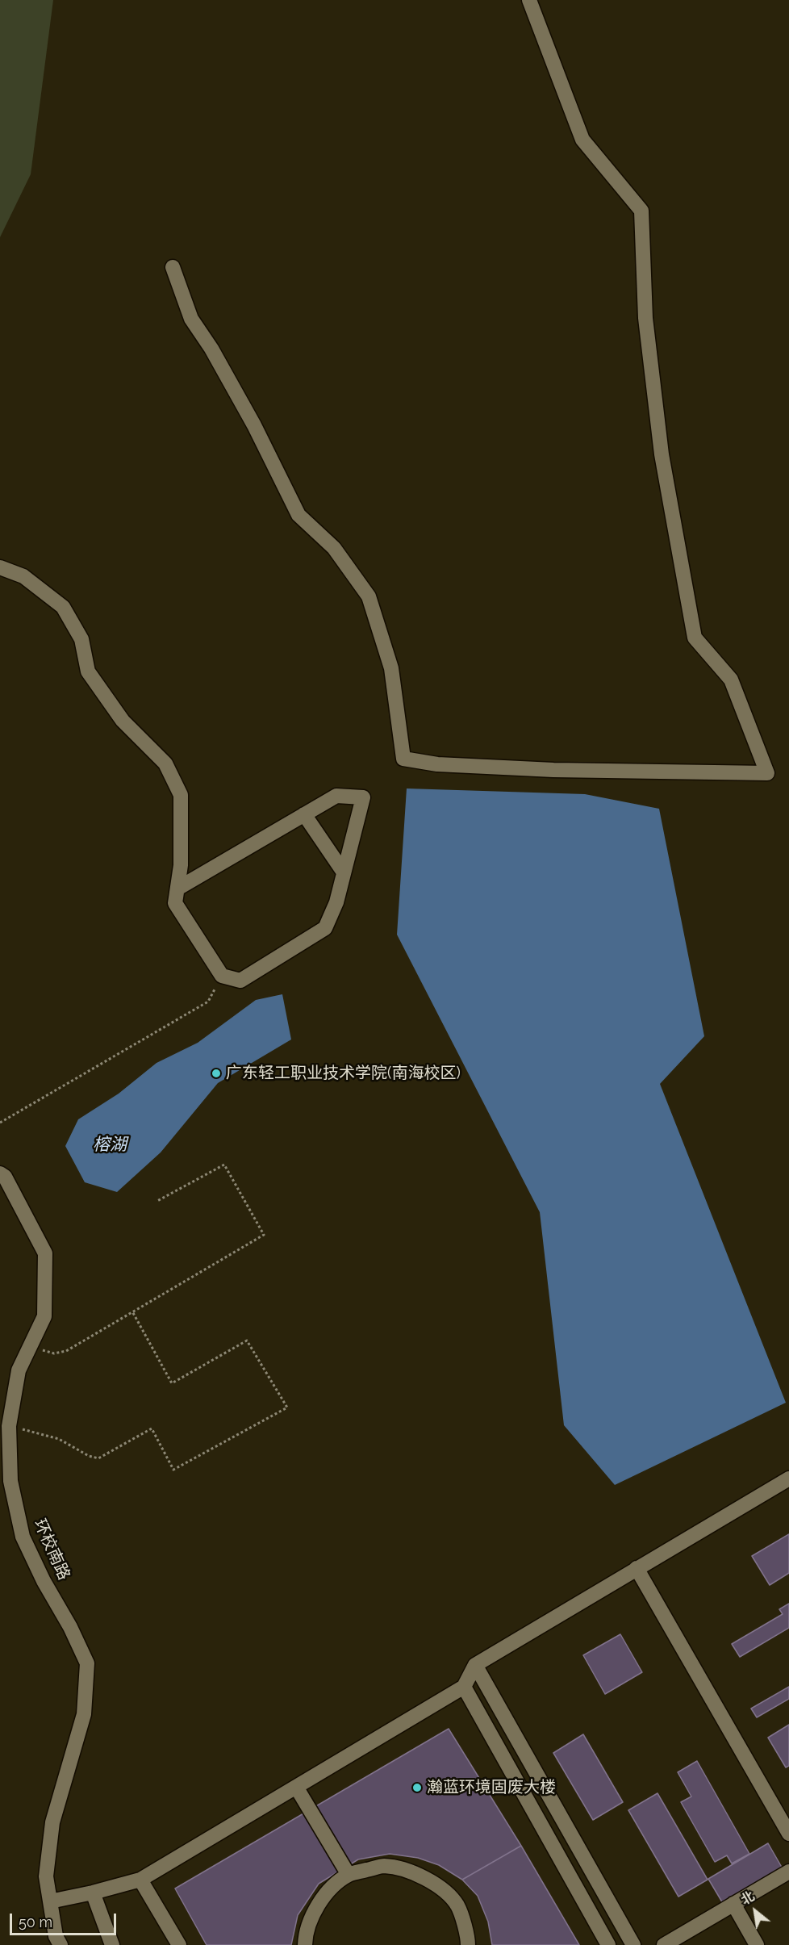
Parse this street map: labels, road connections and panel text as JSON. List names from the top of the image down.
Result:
{
  "streets": {
    "street": ["环校南路"]
  },
  "water": ["榕湖"],
  "places": ["广东轻工职业技术学院(南海校区)", "瀚蓝环境固废大楼"],
  "scale_bar": "50 m",
  "north": "top left"
}
